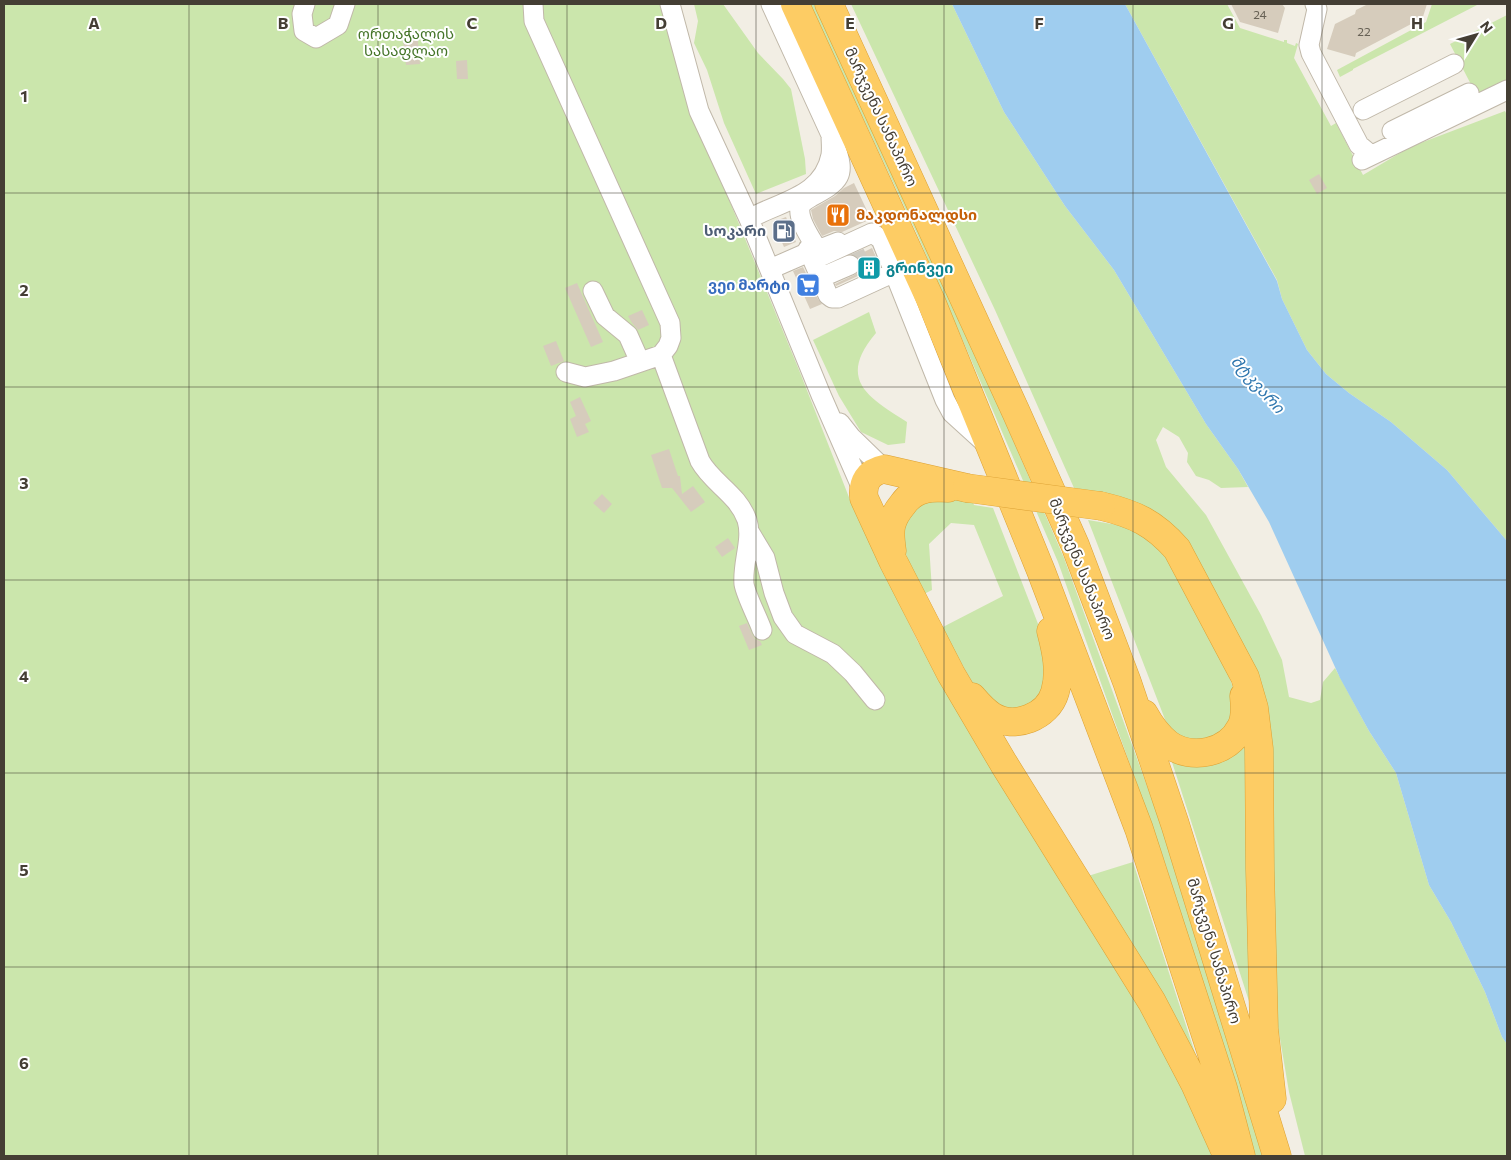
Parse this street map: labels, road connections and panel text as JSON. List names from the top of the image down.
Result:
{
  "streets": {
    "highway": ["მარჯვენა სანაპირო"]
  },
  "water": ["მტკვარი"],
  "parks": ["ორთაჭალის სასაფლაო"],
  "places": {
    "restaurant": ["მაკდონალდსი"],
    "fuel station": ["სოკარი"],
    "building": ["გრინვეი"],
    "supermarket": ["ვეი მარტი"]
  },
  "house_numbers": ["24", "22"],
  "north": "top right",
  "grid": {
    "columns": [
      "A",
      "B",
      "C",
      "D",
      "E",
      "F",
      "G",
      "H"
    ],
    "rows": [
      "1",
      "2",
      "3",
      "4",
      "5",
      "6"
    ]
  }
}
